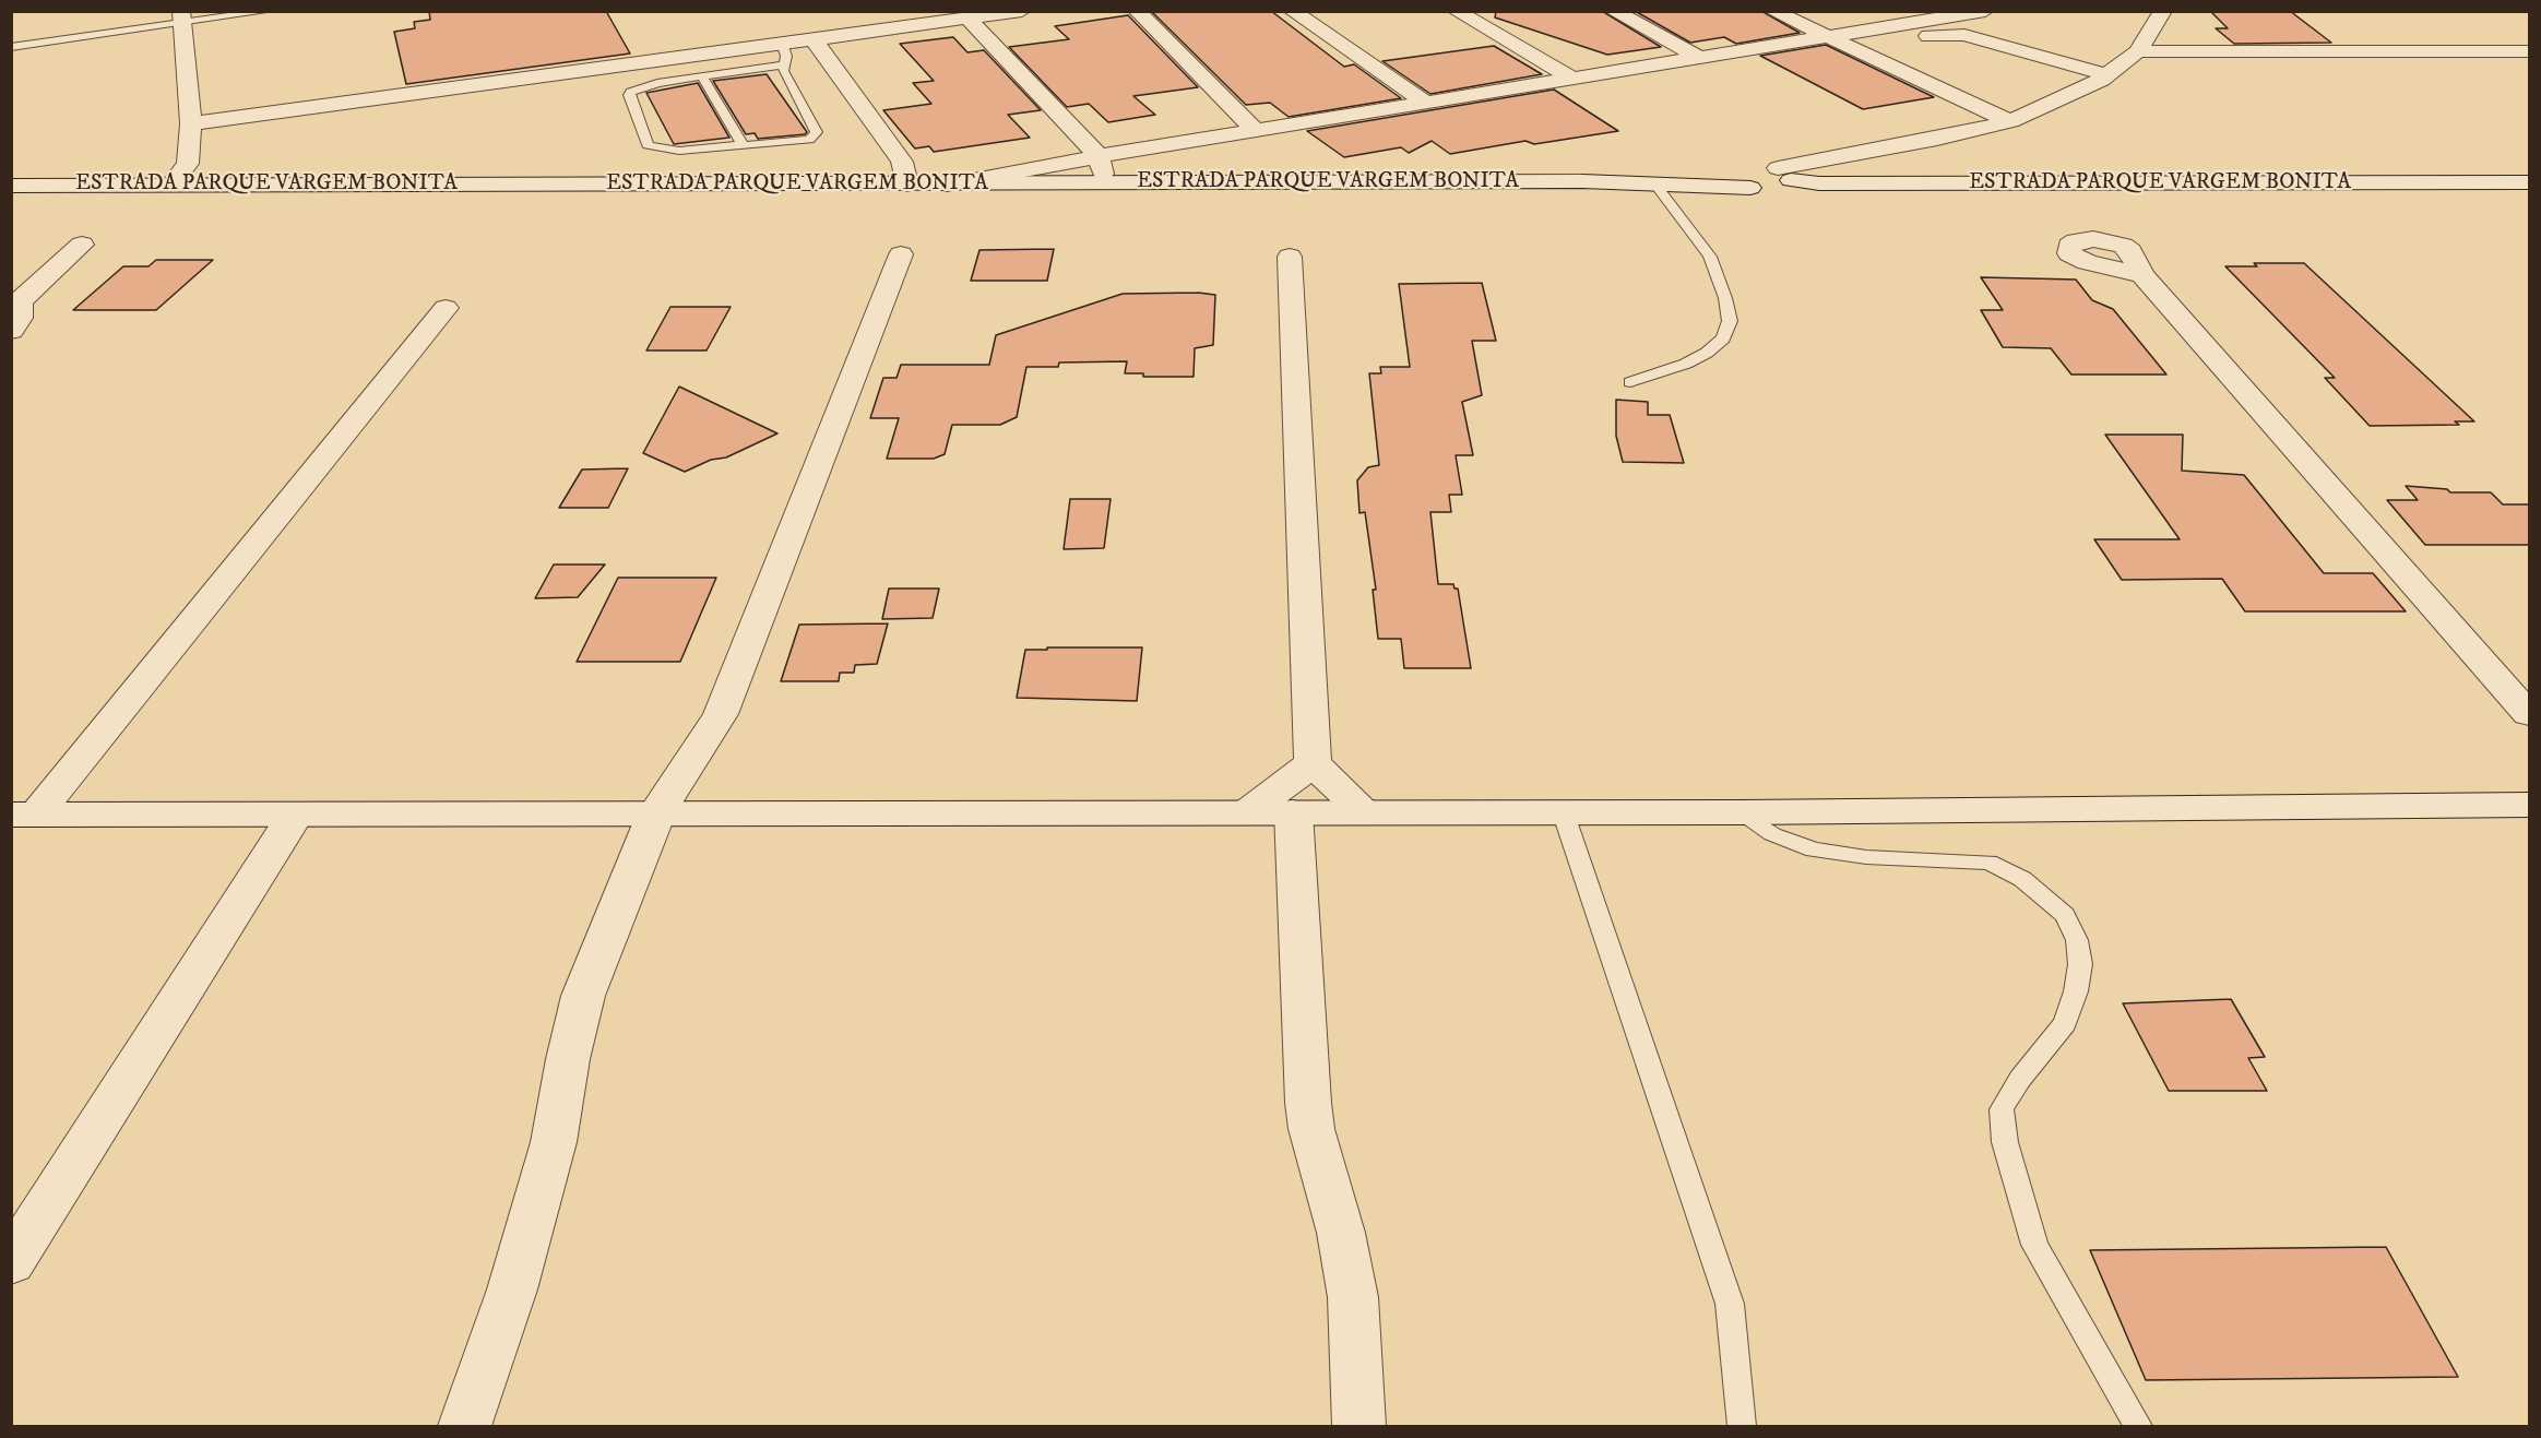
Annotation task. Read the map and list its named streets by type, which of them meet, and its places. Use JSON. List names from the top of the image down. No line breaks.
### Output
{"streets":{"street":["ESTRADA PARQUE VARGEM BONITA"]}}
